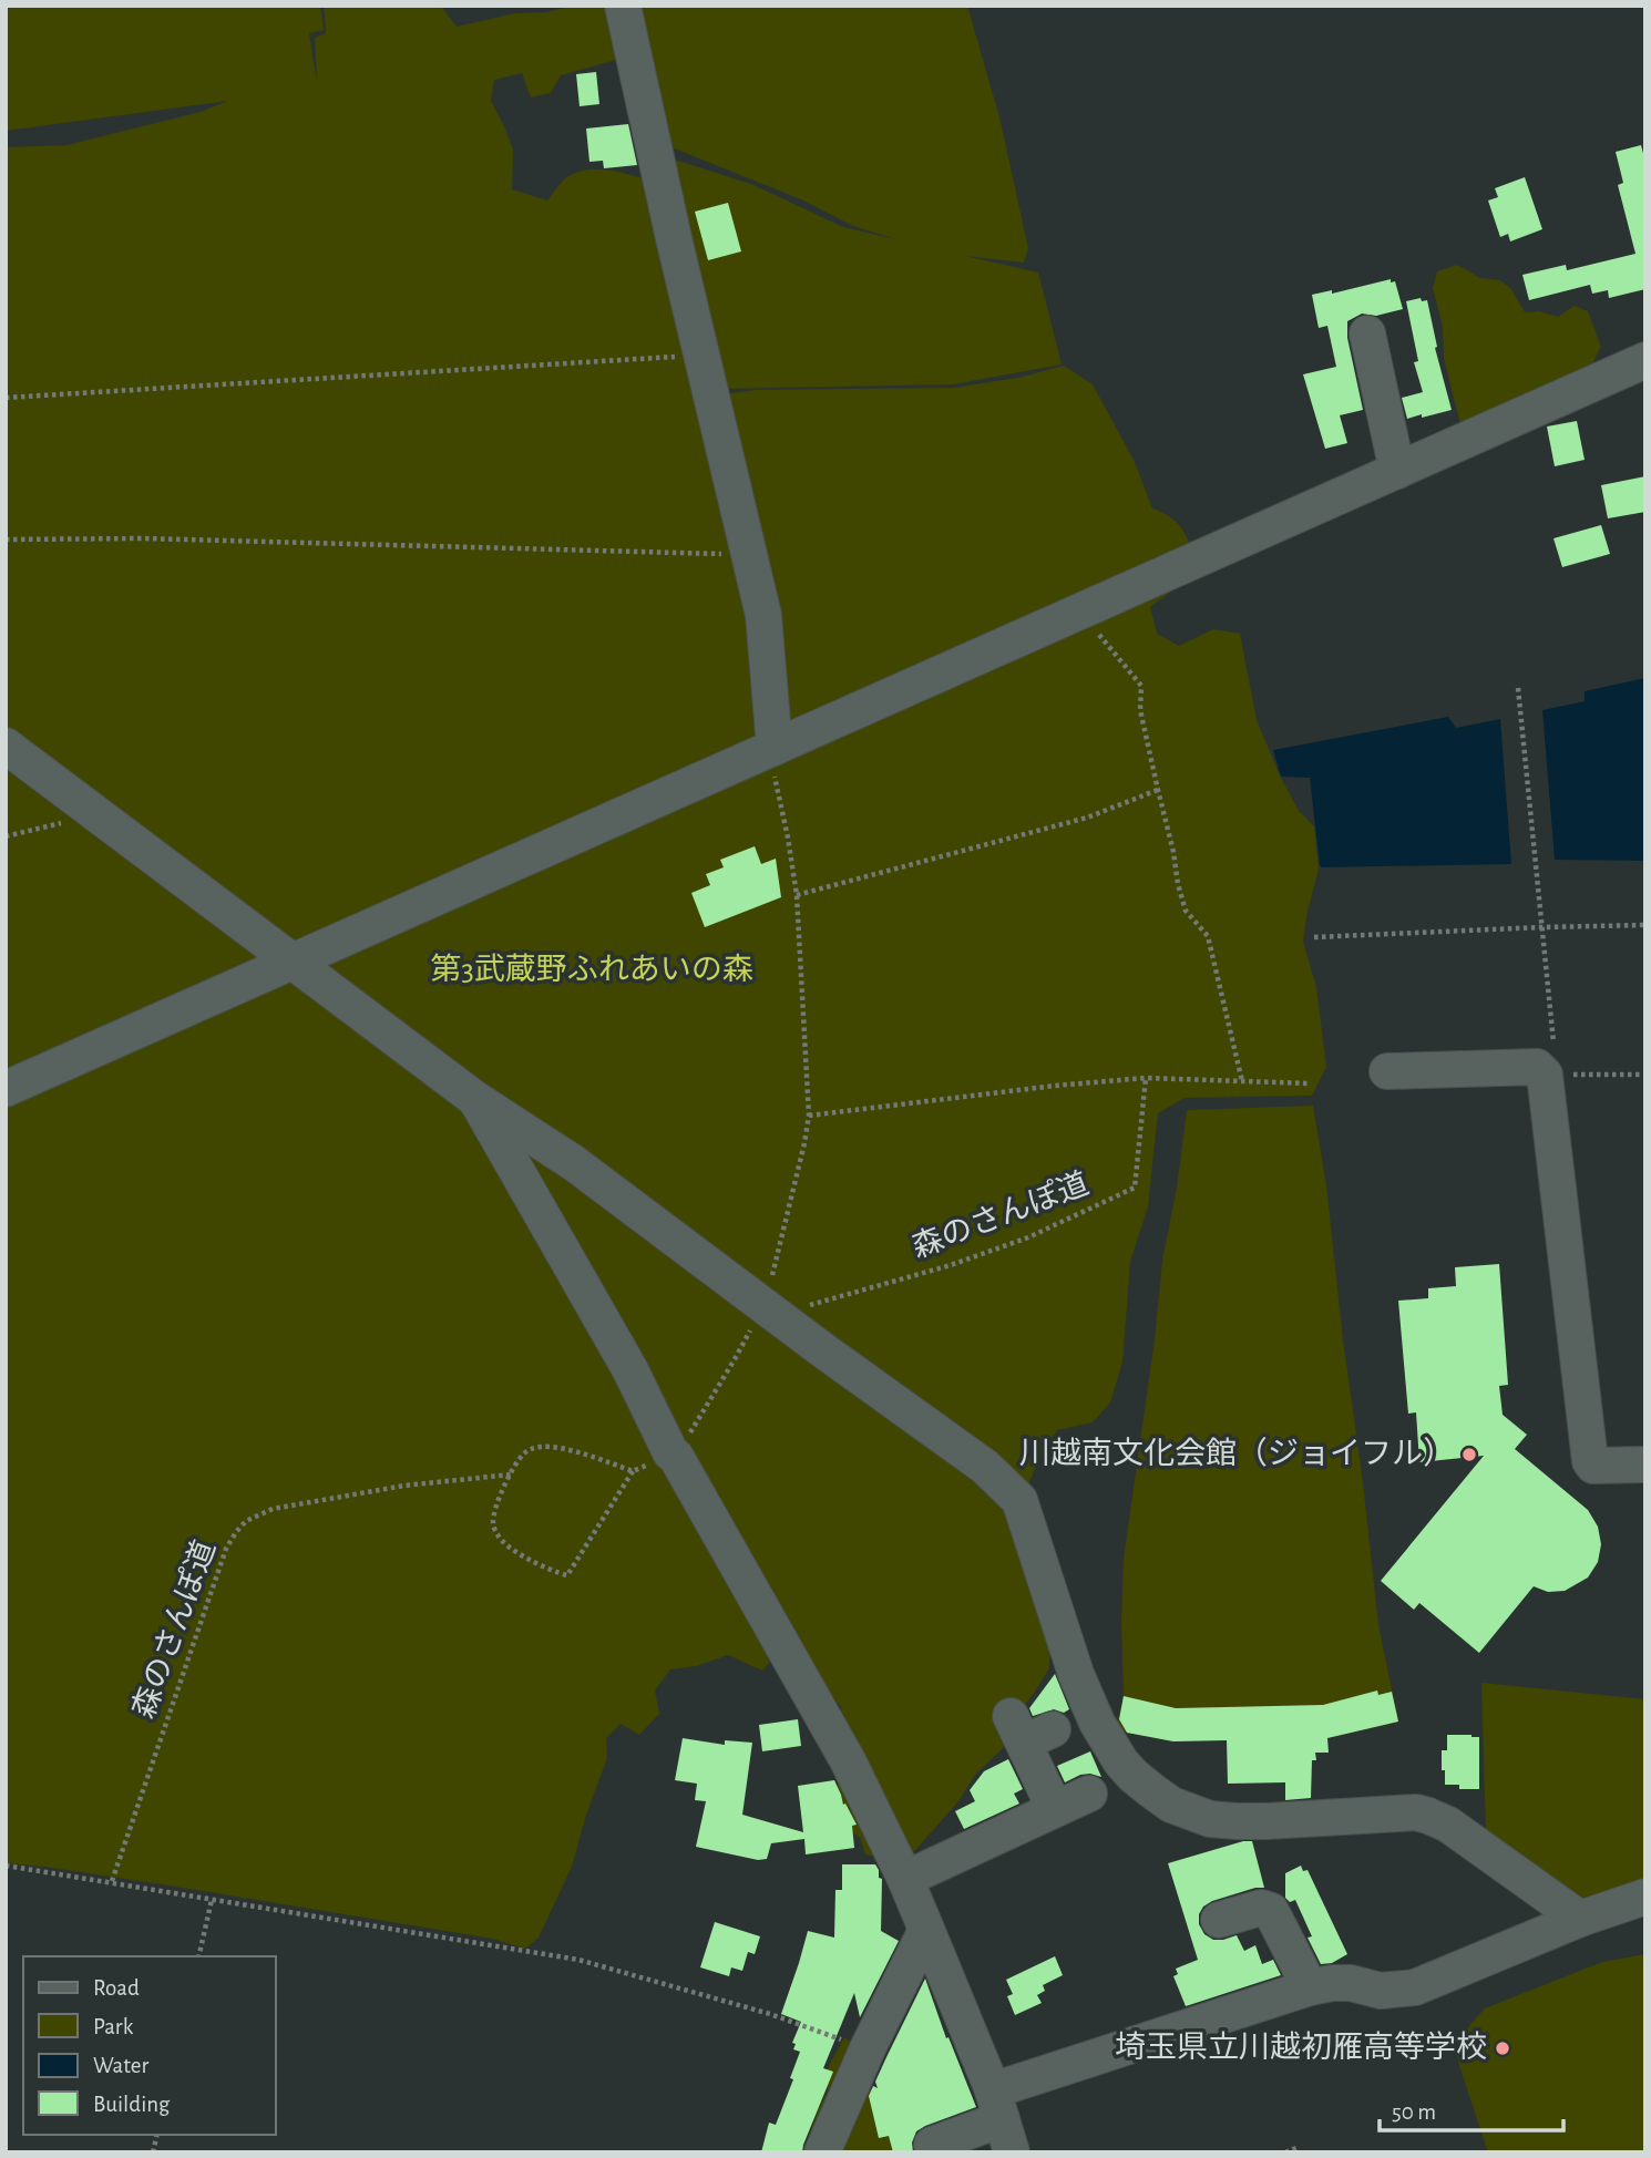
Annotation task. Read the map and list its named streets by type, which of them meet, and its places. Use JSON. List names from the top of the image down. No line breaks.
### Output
{"streets":{"path":["森のさんぽ道"]},"parks":["第3武蔵野ふれあいの森"],"places":["川越南文化会館（ジョイフル）","埼玉県立川越初雁高等学校"],"legend":["Road","Park","Water","Building"],"scale_bar":"50 m"}
